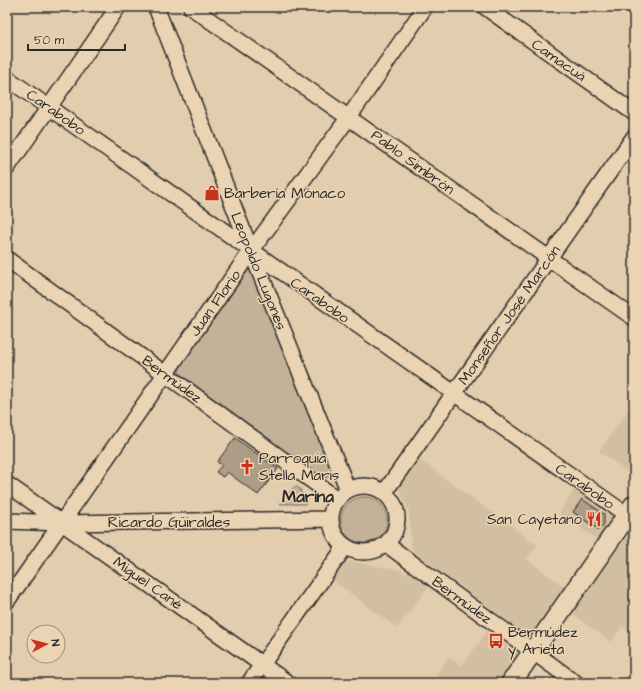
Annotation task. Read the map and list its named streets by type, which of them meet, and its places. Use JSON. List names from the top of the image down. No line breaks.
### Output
{"streets":{"street":["Camacuá","Carabobo","Pablo Simbrón","Leopoldo Lugones","Juan Florio","Monseñor José Marcón","Bermúdez","Ricardo Güiraldes","Miguel Cané"]},"crossings":[["Carabobo","Leopoldo Lugones"],["Carabobo","Juan Florio"],["Carabobo","Monseñor José Marcón"],["Pablo Simbrón","Juan Florio"],["Pablo Simbrón","Monseñor José Marcón"],["Leopoldo Lugones","Juan Florio"],["Leopoldo Lugones","Monseñor José Marcón"],["Leopoldo Lugones","Bermúdez"],["Leopoldo Lugones","Ricardo Güiraldes"],["Juan Florio","Bermúdez"],["Juan Florio","Ricardo Güiraldes"],["Juan Florio","Miguel Cané"],["Monseñor José Marcón","Bermúdez"],["Monseñor José Marcón","Ricardo Güiraldes"],["Bermúdez","Ricardo Güiraldes"],["Ricardo Güiraldes","Miguel Cané"]],"districts":["Marina"],"places":{"shop":["Barbería Mónaco"],"church":["Parroquia Stella Maris"],"restaurant":["San Cayetano"],"bus stop":["Bermúdez y Arieta"]},"scale_bar":"50 m","north":"right"}
